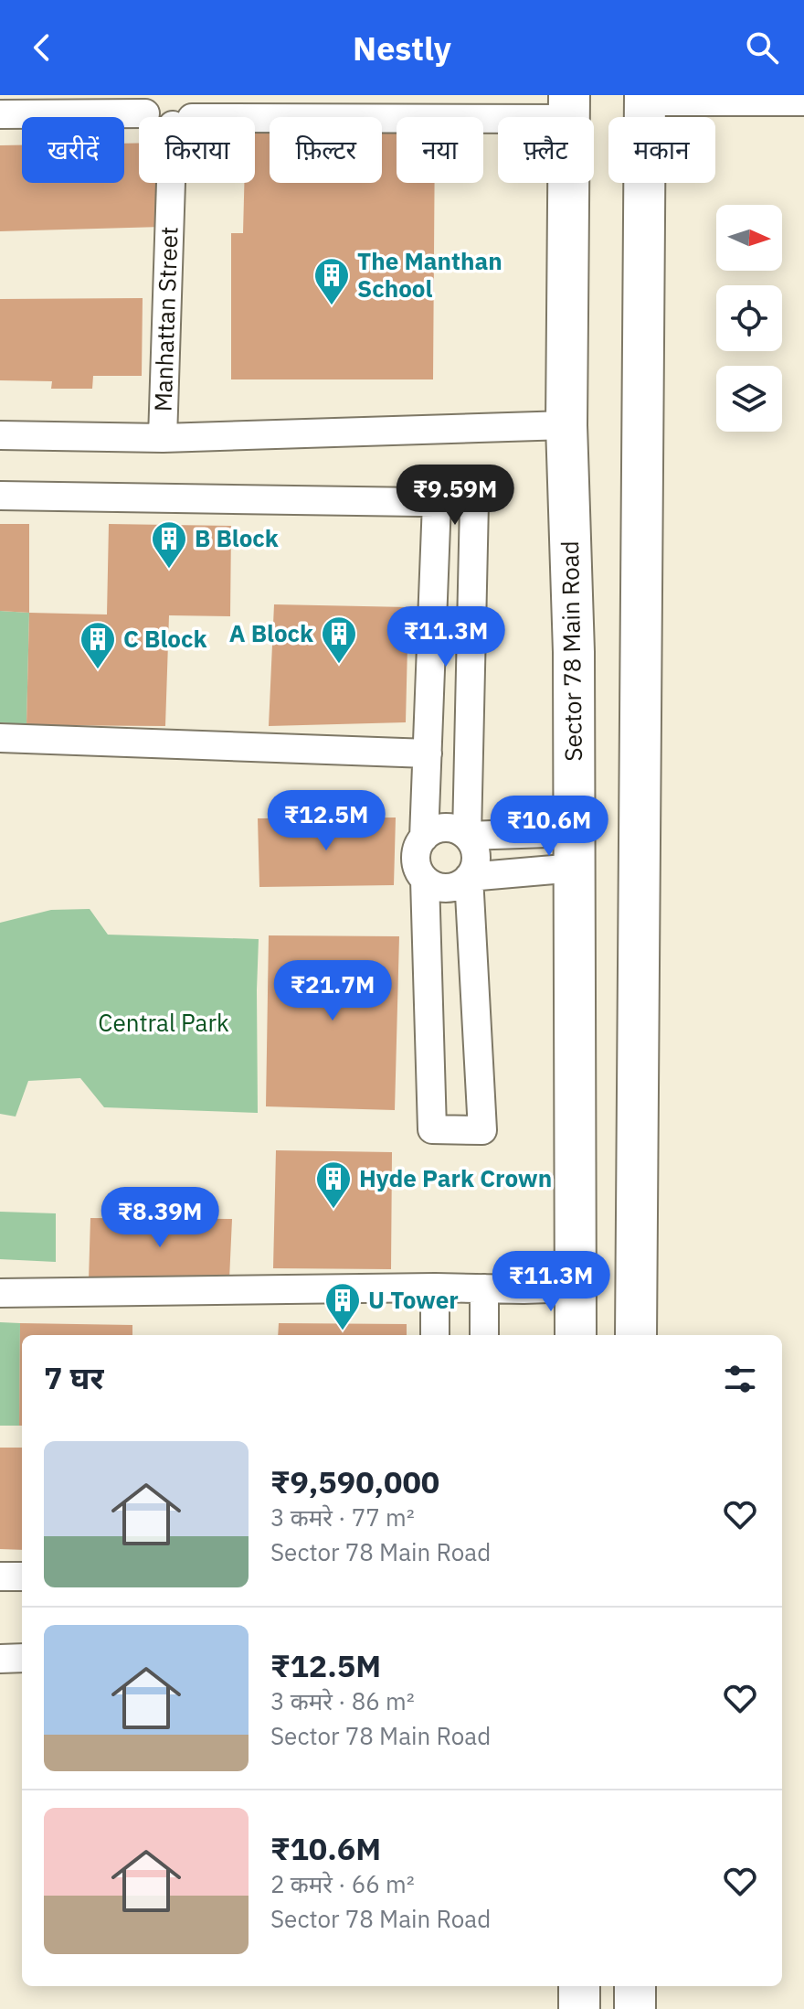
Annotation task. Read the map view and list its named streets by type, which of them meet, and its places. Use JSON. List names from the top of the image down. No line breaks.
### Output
{"streets":{"main road":["Sector 78 Main Road"],"street":["Manhattan Street"]},"parks":["Central Park"],"places":{"building":["The Manthan School","B Block","A Block","C Block","Hyde Park Crown","U Tower"]},"north":"right","page":{"header":"Nestly","chip":["खरीदें","किराया","फ़िल्टर","नया","फ़्लैट","मकान"],"price":["₹9.59M","₹11.3M","₹12.5M","₹10.6M","₹21.7M","₹8.39M","₹11.3M"],"heading":"7 घर","list":[{"name":"₹9,590,000","note":"3 कमरे · 77 m² · Sector 78 Main Road"},{"name":"₹12.5M","note":"3 कमरे · 86 m² · Sector 78 Main Road"},{"name":"₹10.6M","note":"2 कमरे · 66 m² · Sector 78 Main Road"}]}}
